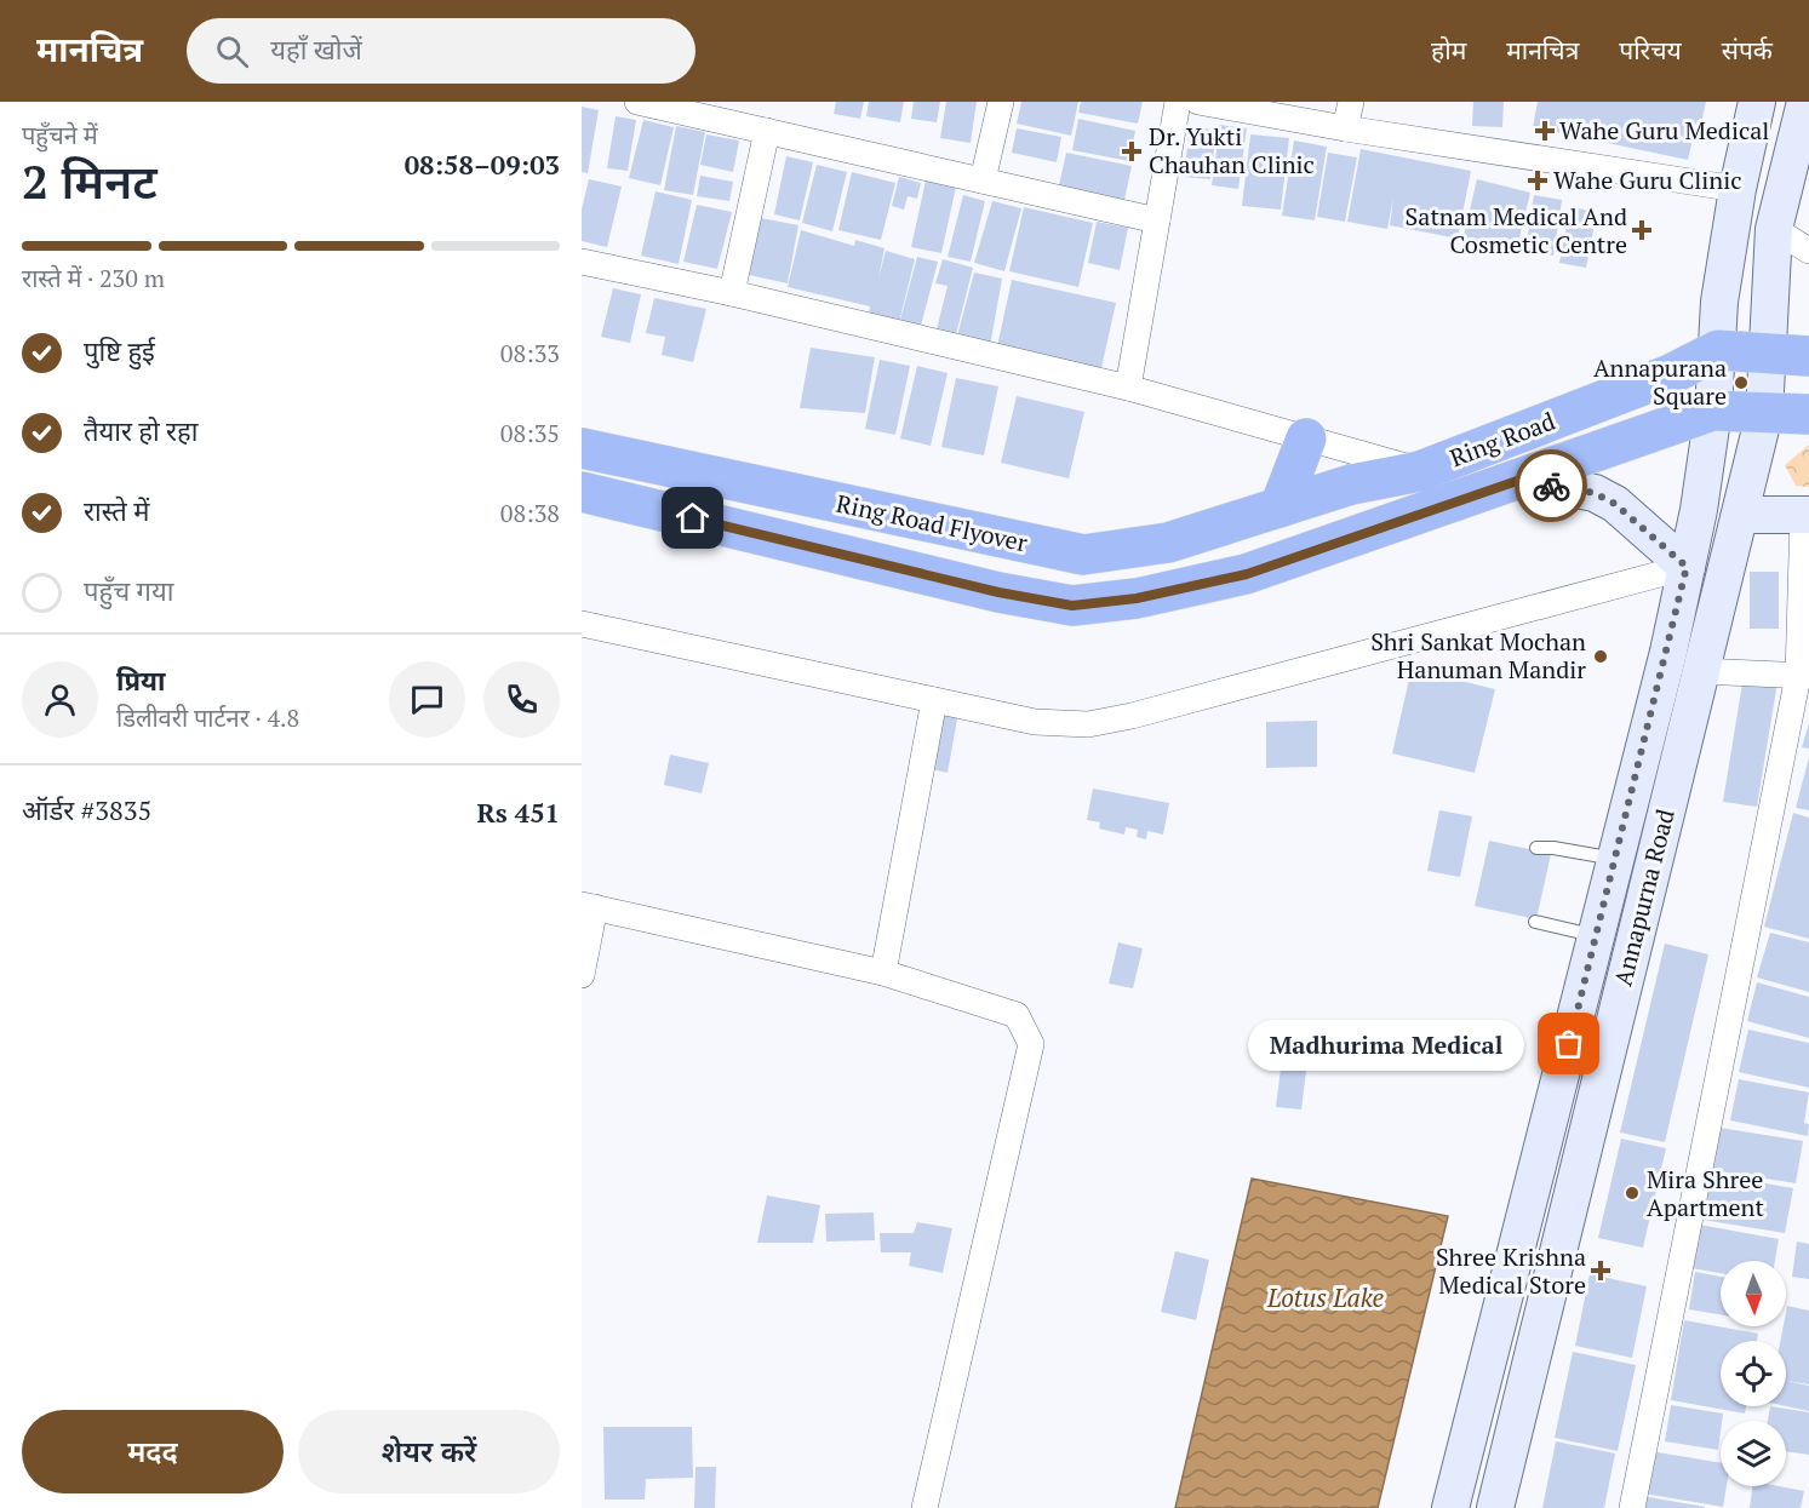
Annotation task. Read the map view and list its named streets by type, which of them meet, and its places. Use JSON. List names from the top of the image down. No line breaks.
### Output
{"streets":{"highway":["Ring Road","Ring Road Flyover"],"main road":["Annapurna Road"]},"crossings":[["Ring Road","Ring Road Flyover"],["Ring Road","Annapurna Road"]],"water":["Lotus Lake"],"places":{"health":["Wahe Guru Medical","Dr. Yukti Chauhan Clinic","Wahe Guru Clinic","Satnam Medical And Cosmetic Centre","Shree Krishna Medical Store"],"other":["Annapurana Square","Shri Sankat Mochan Hanuman Mandir","Madhurima Medical","Mira Shree Apartment"]},"north":"bottom","page":{"header":"मानचित्र","search":"यहाँ खोजें","nav":["होम","मानचित्र","परिचय","संपर्क"],"heading":["2 मिनट","पहुँचने में","08:58–09:03"],"panel":["प्रिया","डिलीवरी पार्टनर · 4.8","ऑर्डर #3835","Rs 451"],"bar":"रास्ते में · 230 m","list":[["पुष्टि हुई","08:33"],["तैयार हो रहा","08:35"],["रास्ते में","08:38"],"पहुँच गया"],"bubble":"Madhurima Medical","buttons":["मदद","शेयर करें"]}}
